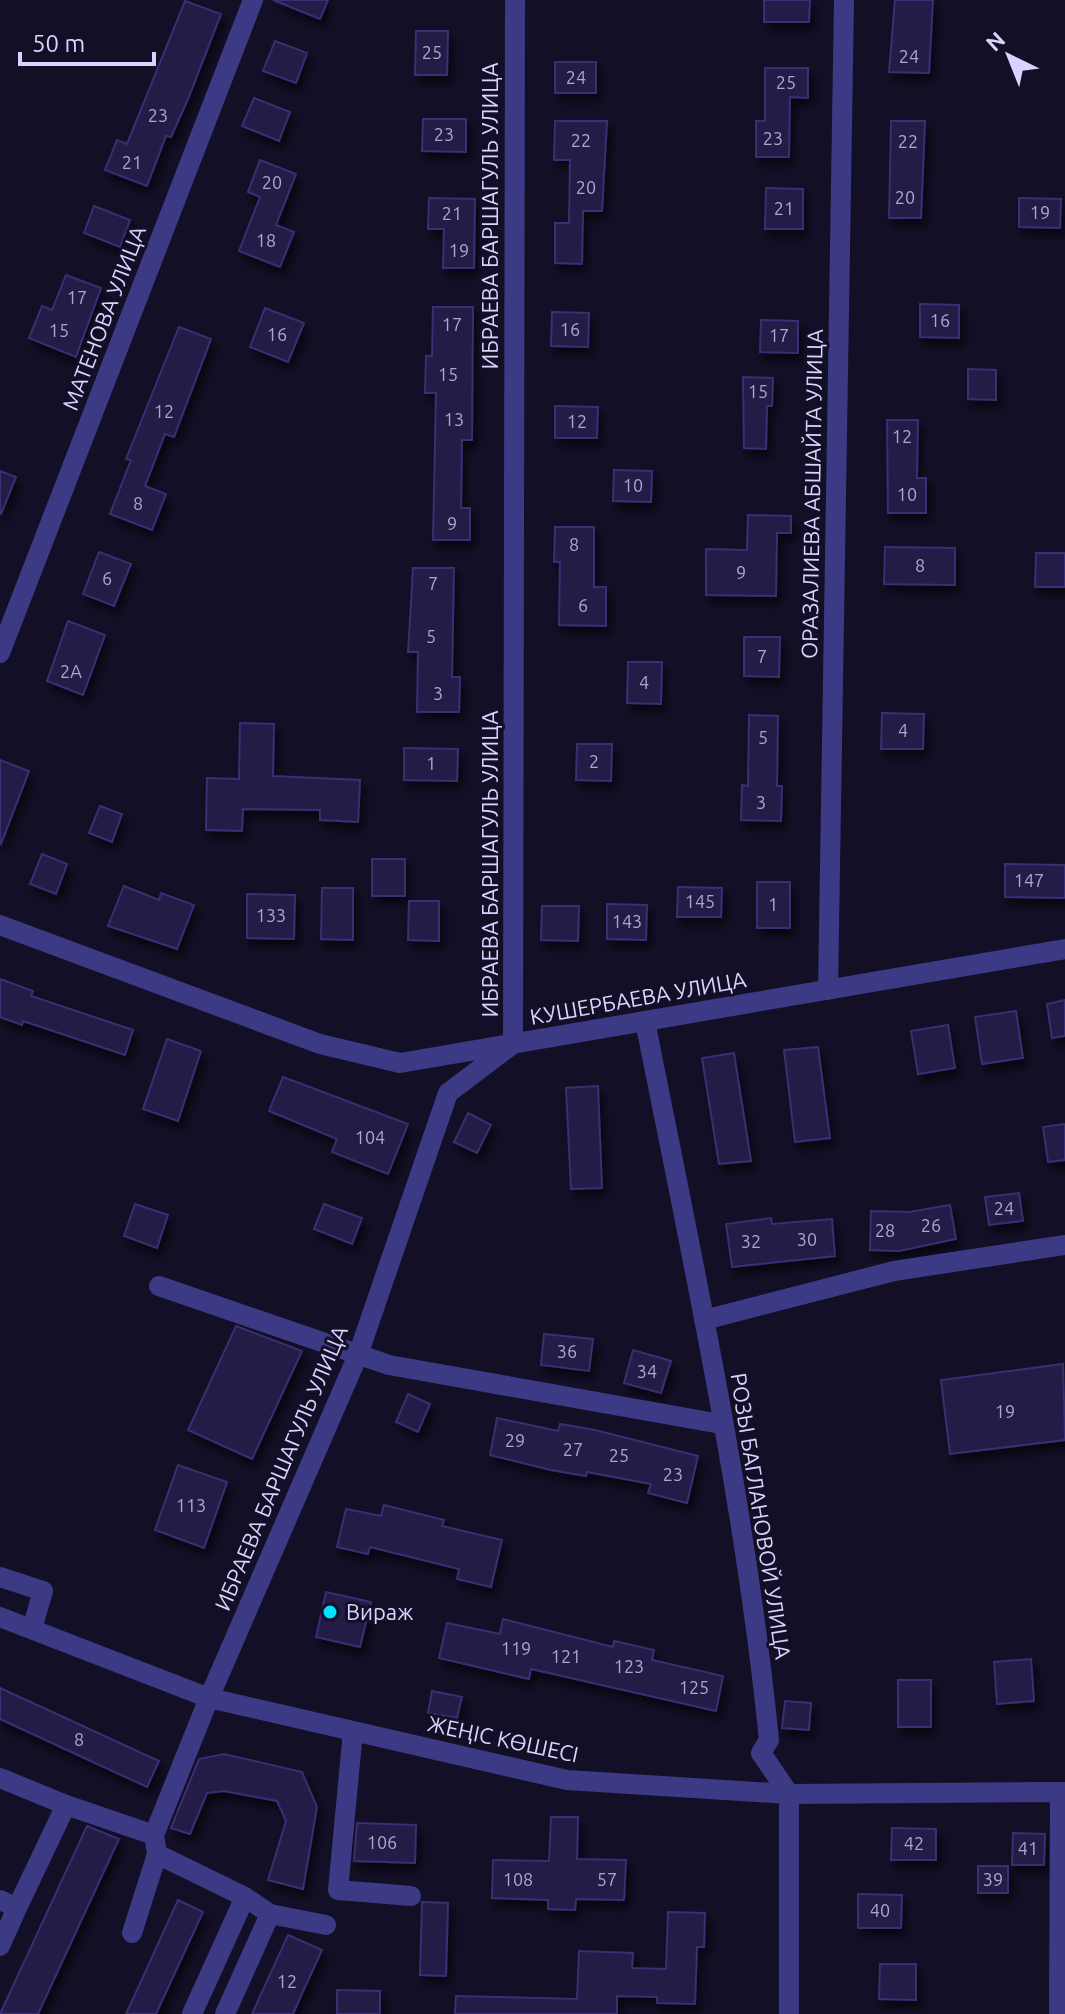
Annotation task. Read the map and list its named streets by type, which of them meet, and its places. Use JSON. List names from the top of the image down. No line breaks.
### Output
{"streets":{"street":["ИБРАЕВА БАРШАГУЛЬ УЛИЦА","МАТЕНОВА УЛИЦА","ОРАЗАЛИЕВА АБШАЙТА УЛИЦА","КУШЕРБАЕВА УЛИЦА","РОЗЫ БАГЛАНОВОЙ УЛИЦА","ЖЕҢІС КӨШЕСІ"]},"crossings":[["ИБРАЕВА БАРШАГУЛЬ УЛИЦА","КУШЕРБАЕВА УЛИЦА"],["ИБРАЕВА БАРШАГУЛЬ УЛИЦА","ЖЕҢІС КӨШЕСІ"],["ОРАЗАЛИЕВА АБШАЙТА УЛИЦА","КУШЕРБАЕВА УЛИЦА"],["КУШЕРБАЕВА УЛИЦА","РОЗЫ БАГЛАНОВОЙ УЛИЦА"],["РОЗЫ БАГЛАНОВОЙ УЛИЦА","ЖЕҢІС КӨШЕСІ"]],"places":["Вираж"],"house_numbers":["25","24","24","25","23","23","23","22","22","21","20","20","20","21","19","21","18","19","17","16","17","16","15","16","17","15","15","12","13","12","12","10","10","8","9","8","8","9","6","7","6","5","7","2А","4","3","4","5","2","1","3","147","145","1","133","143","104","24","26","28","30","32","36","34","19","29","27","25","23","113","119","121","123","125","8","106","42","41","108","57","39","40","12"],"scale_bar":"50 m","north":"top left"}
